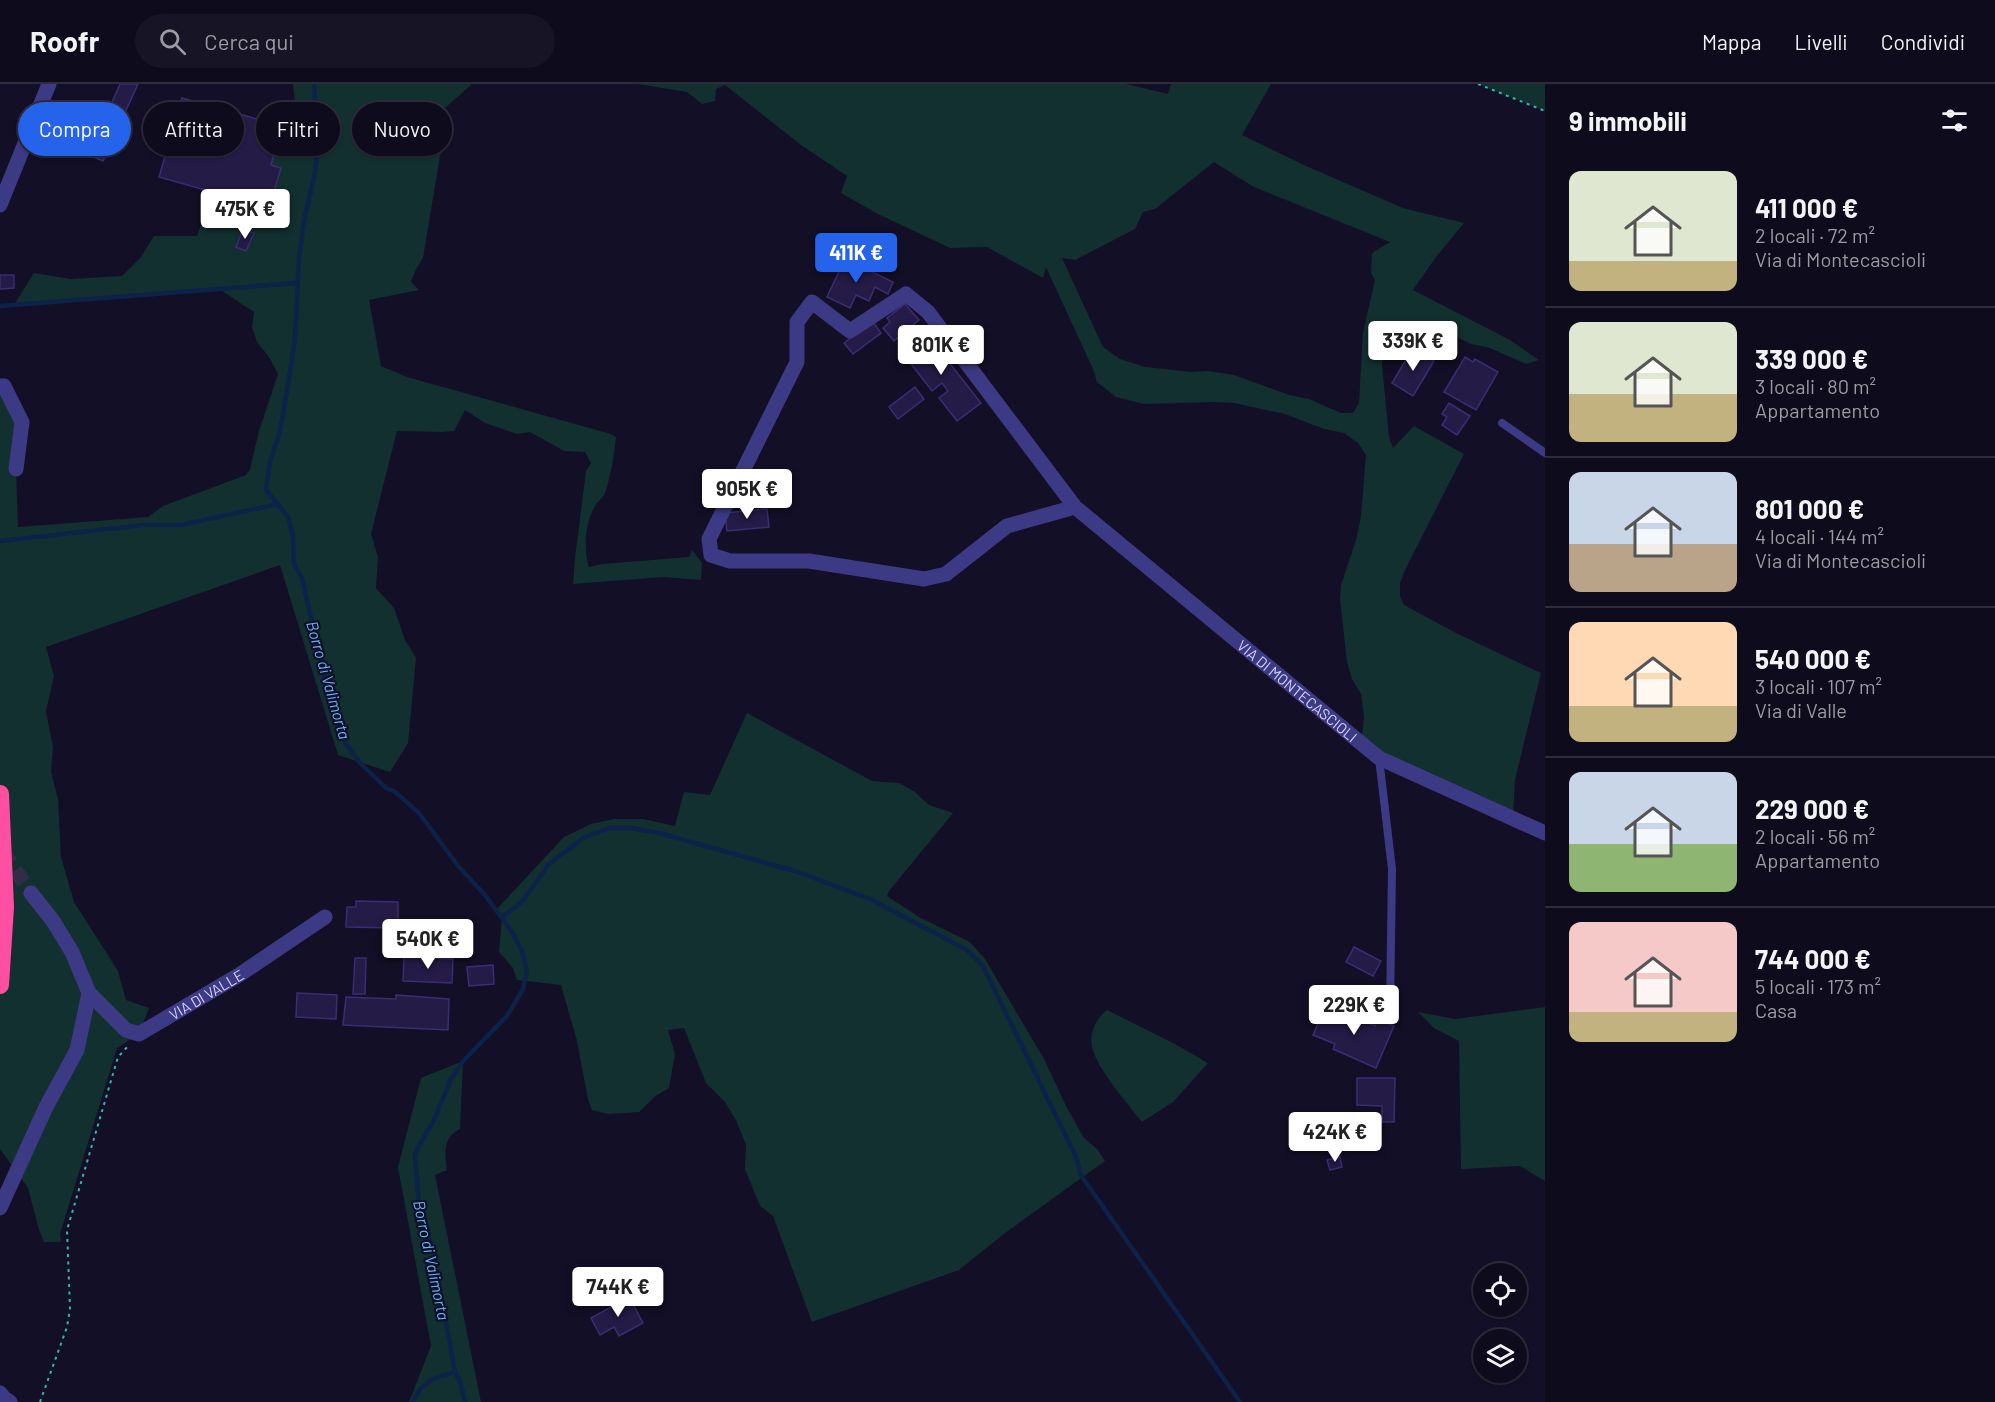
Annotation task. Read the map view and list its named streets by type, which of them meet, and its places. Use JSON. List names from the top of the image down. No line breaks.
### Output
{"streets":{"street":["VIA DI MONTECASCIOLI","VIA DI VALLE"]},"water":["Borro di Valimorta"],"page":{"header":"Roofr","search":"Cerca qui","nav":["Mappa","Livelli","Condividi"],"heading":"9 immobili","chip":["Compra","Affitta","Filtri","Nuovo"],"list":[{"name":"411 000 €","note":"2 locali · 72 m² · Via di Montecascioli"},{"name":"339 000 €","note":"3 locali · 80 m² · Appartamento"},{"name":"801 000 €","note":"4 locali · 144 m² · Via di Montecascioli"},{"name":"540 000 €","note":"3 locali · 107 m² · Via di Valle"},{"name":"229 000 €","note":"2 locali · 56 m² · Appartamento"},{"name":"744 000 €","note":"5 locali · 173 m² · Casa"}],"price":["475K €","411K €","339K €","801K €","905K €","540K €","229K €","424K €","744K €"]}}
